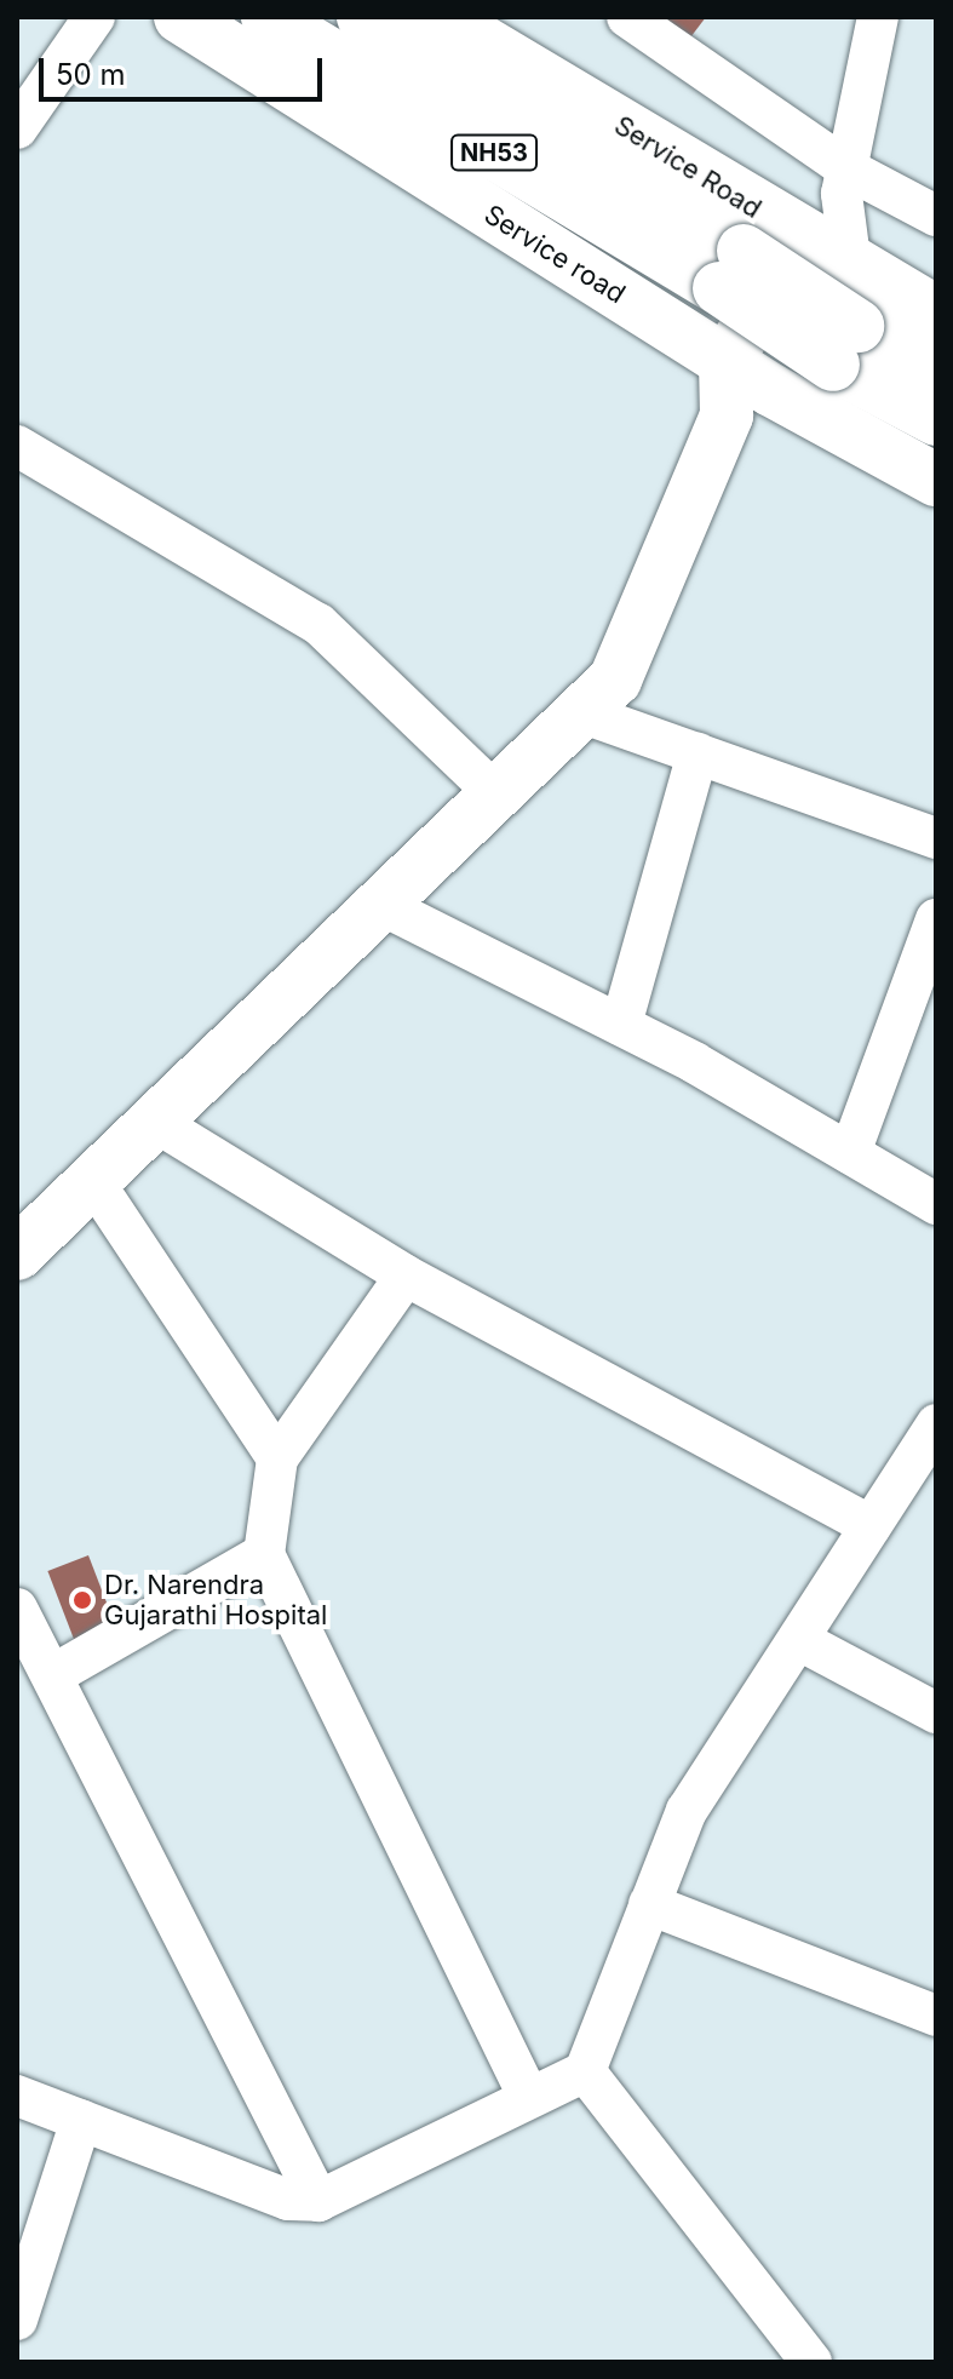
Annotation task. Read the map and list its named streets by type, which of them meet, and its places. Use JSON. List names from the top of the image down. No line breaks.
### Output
{"streets":{"main road":["NH53","Service Road","Service road"]},"places":["Dr. Narendra Gujarathi Hospital"],"scale_bar":"50 m"}
